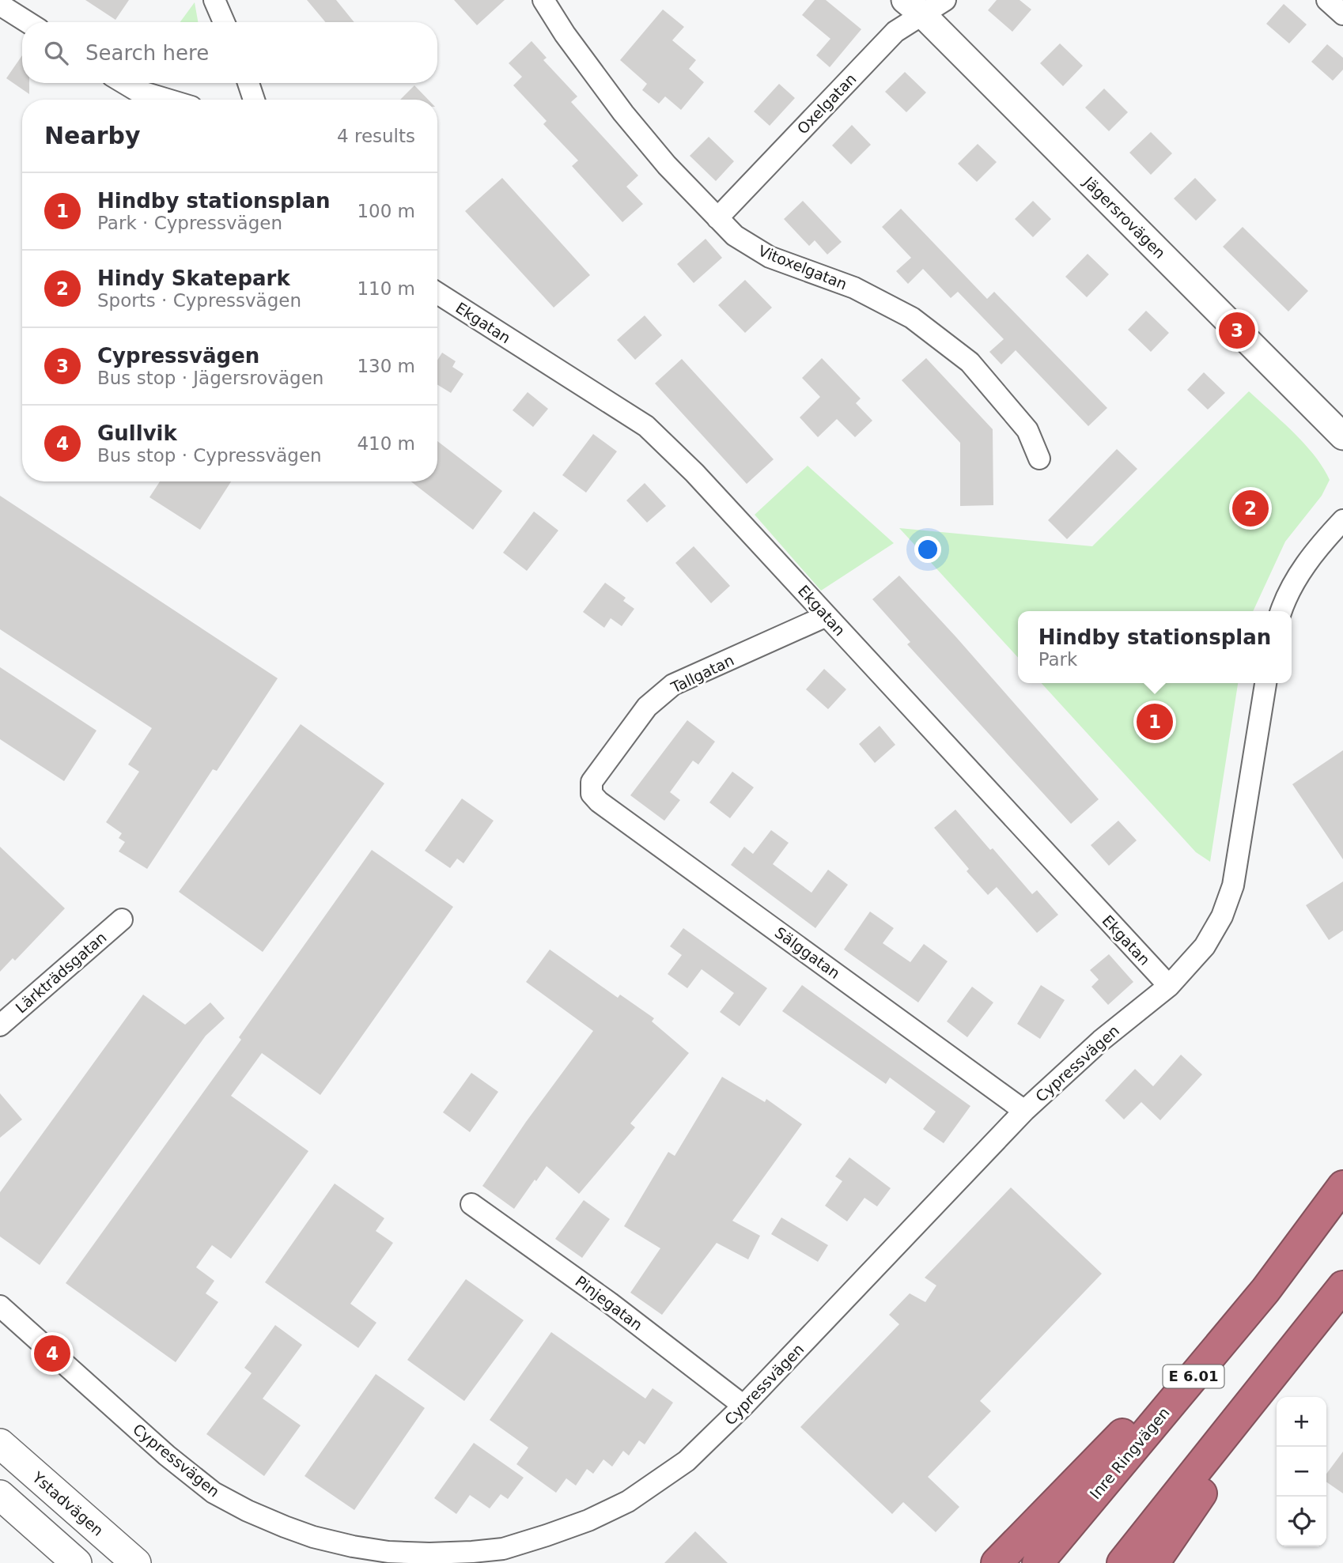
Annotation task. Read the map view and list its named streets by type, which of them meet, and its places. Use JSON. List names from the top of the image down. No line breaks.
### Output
{"streets":{"highway":["E 6.01","Inre Ringvägen"],"main road":["Ystadvägen"],"street":["Oxelgatan","Jägersrovägen","Vitoxelgatan","Ekgatan","Tallgatan","Sälggatan","Lärkträdsgatan","Cypressvägen","Pinjegatan"]},"crossings":[["Oxelgatan","Jägersrovägen"],["Oxelgatan","Vitoxelgatan"],["Ekgatan","Tallgatan"],["Ekgatan","Cypressvägen"],["Tallgatan","Sälggatan"],["Sälggatan","Cypressvägen"],["Cypressvägen","Pinjegatan"]],"page":{"search":"Search here","heading":["Nearby","4 results"],"list":[{"mark":"1","name":"Hindby stationsplan","note":"Park · Cypressvägen","value":"100 m"},{"mark":"2","name":"Hindy Skatepark","note":"Sports · Cypressvägen","value":"110 m"},{"mark":"3","name":"Cypressvägen","note":"Bus stop · Jägersrovägen","value":"130 m"},{"mark":"4","name":"Gullvik","note":"Bus stop · Cypressvägen","value":"410 m"}],"pins":["3","2","1","4"],"popup":["Hindby stationsplan","Park"],"map_buttons":["+","−"]}}
